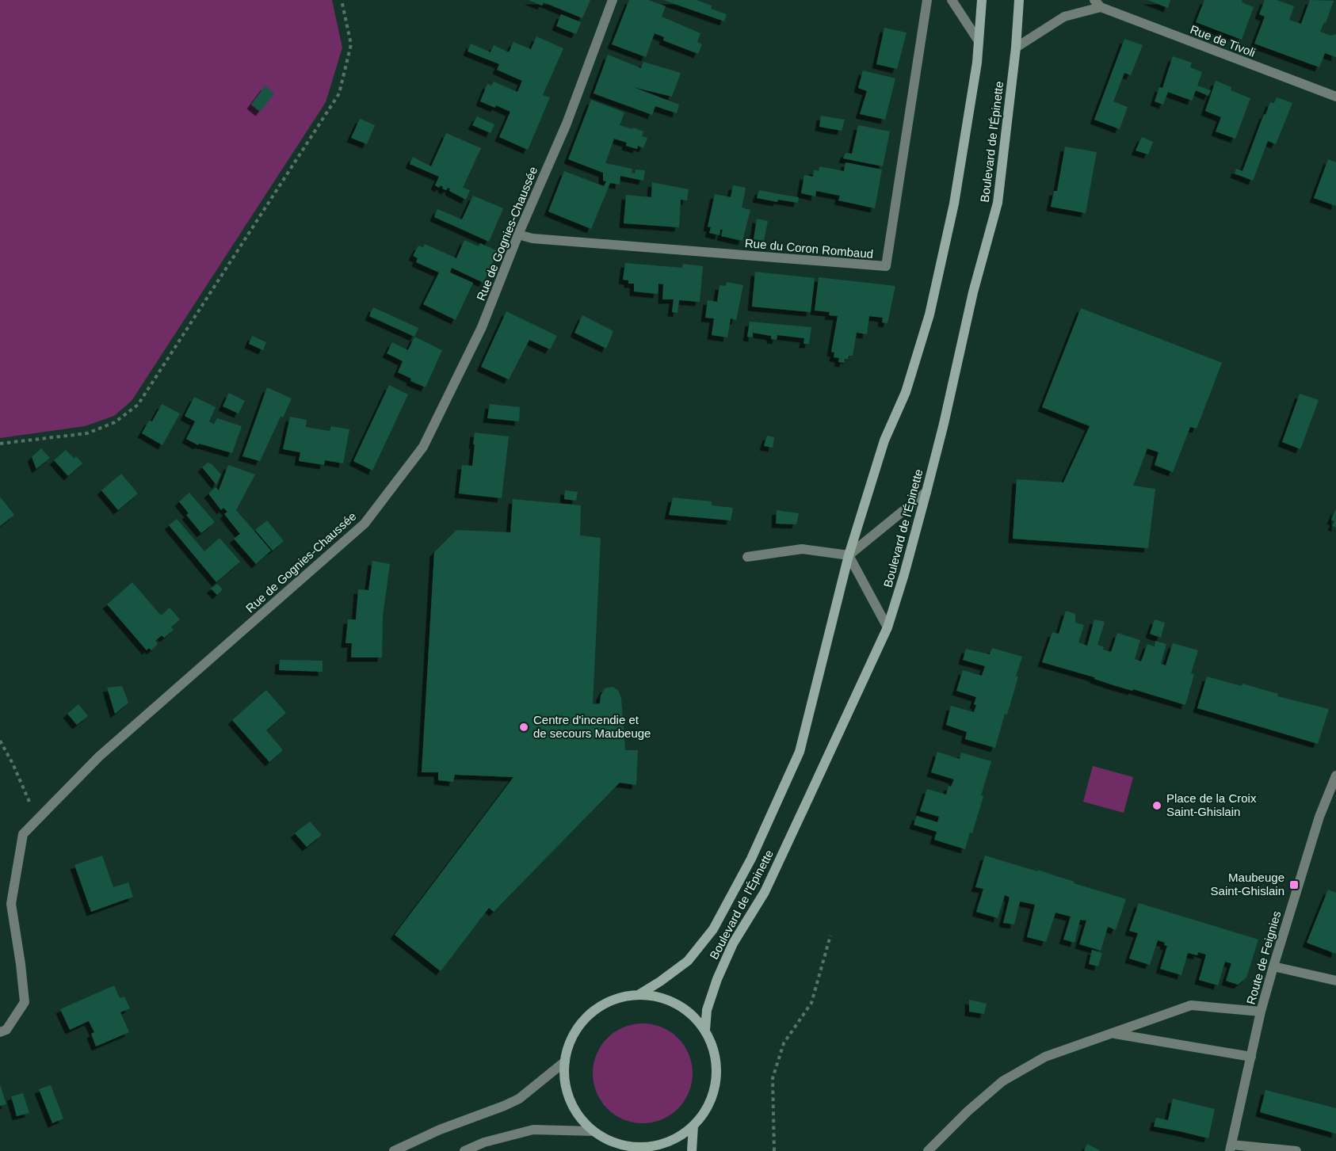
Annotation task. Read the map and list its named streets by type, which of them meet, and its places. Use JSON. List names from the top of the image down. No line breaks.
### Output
{"streets":{"street":["Rue de Tivoli","Boulevard de l'Épinette","Rue de Gognies-Chaussée","Rue du Coron Rombaud","Route de Feignies"]},"crossings":[["Rue de Tivoli","Boulevard de l'Épinette"],["Rue de Gognies-Chaussée","Rue du Coron Rombaud"]],"places":{"other":["Centre d'incendie et de secours Maubeuge","Place de la Croix Saint-Ghislain"],"transit":["Maubeuge Saint-Ghislain"]}}
